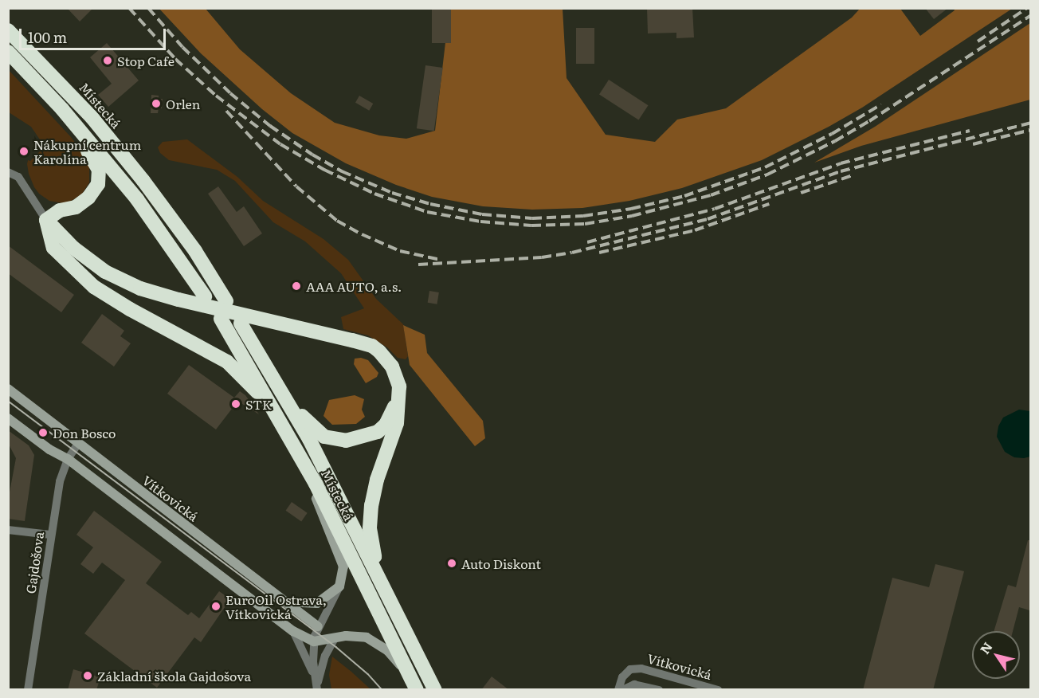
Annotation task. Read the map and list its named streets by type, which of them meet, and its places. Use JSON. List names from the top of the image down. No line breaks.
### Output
{"streets":{"highway":["Místecká"],"street":["Vítkovická","Gajdošova"]},"crossings":[["Vítkovická","Gajdošova"]],"places":["Stop Cafe","Orlen","Nákupní centrum Karolína","AAA AUTO, a.s.","STK","Don Bosco","Auto Diskont","EuroOil Ostrava, Vítkovická","Základní škola Gajdošova"],"scale_bar":"100 m","north":"top left"}
